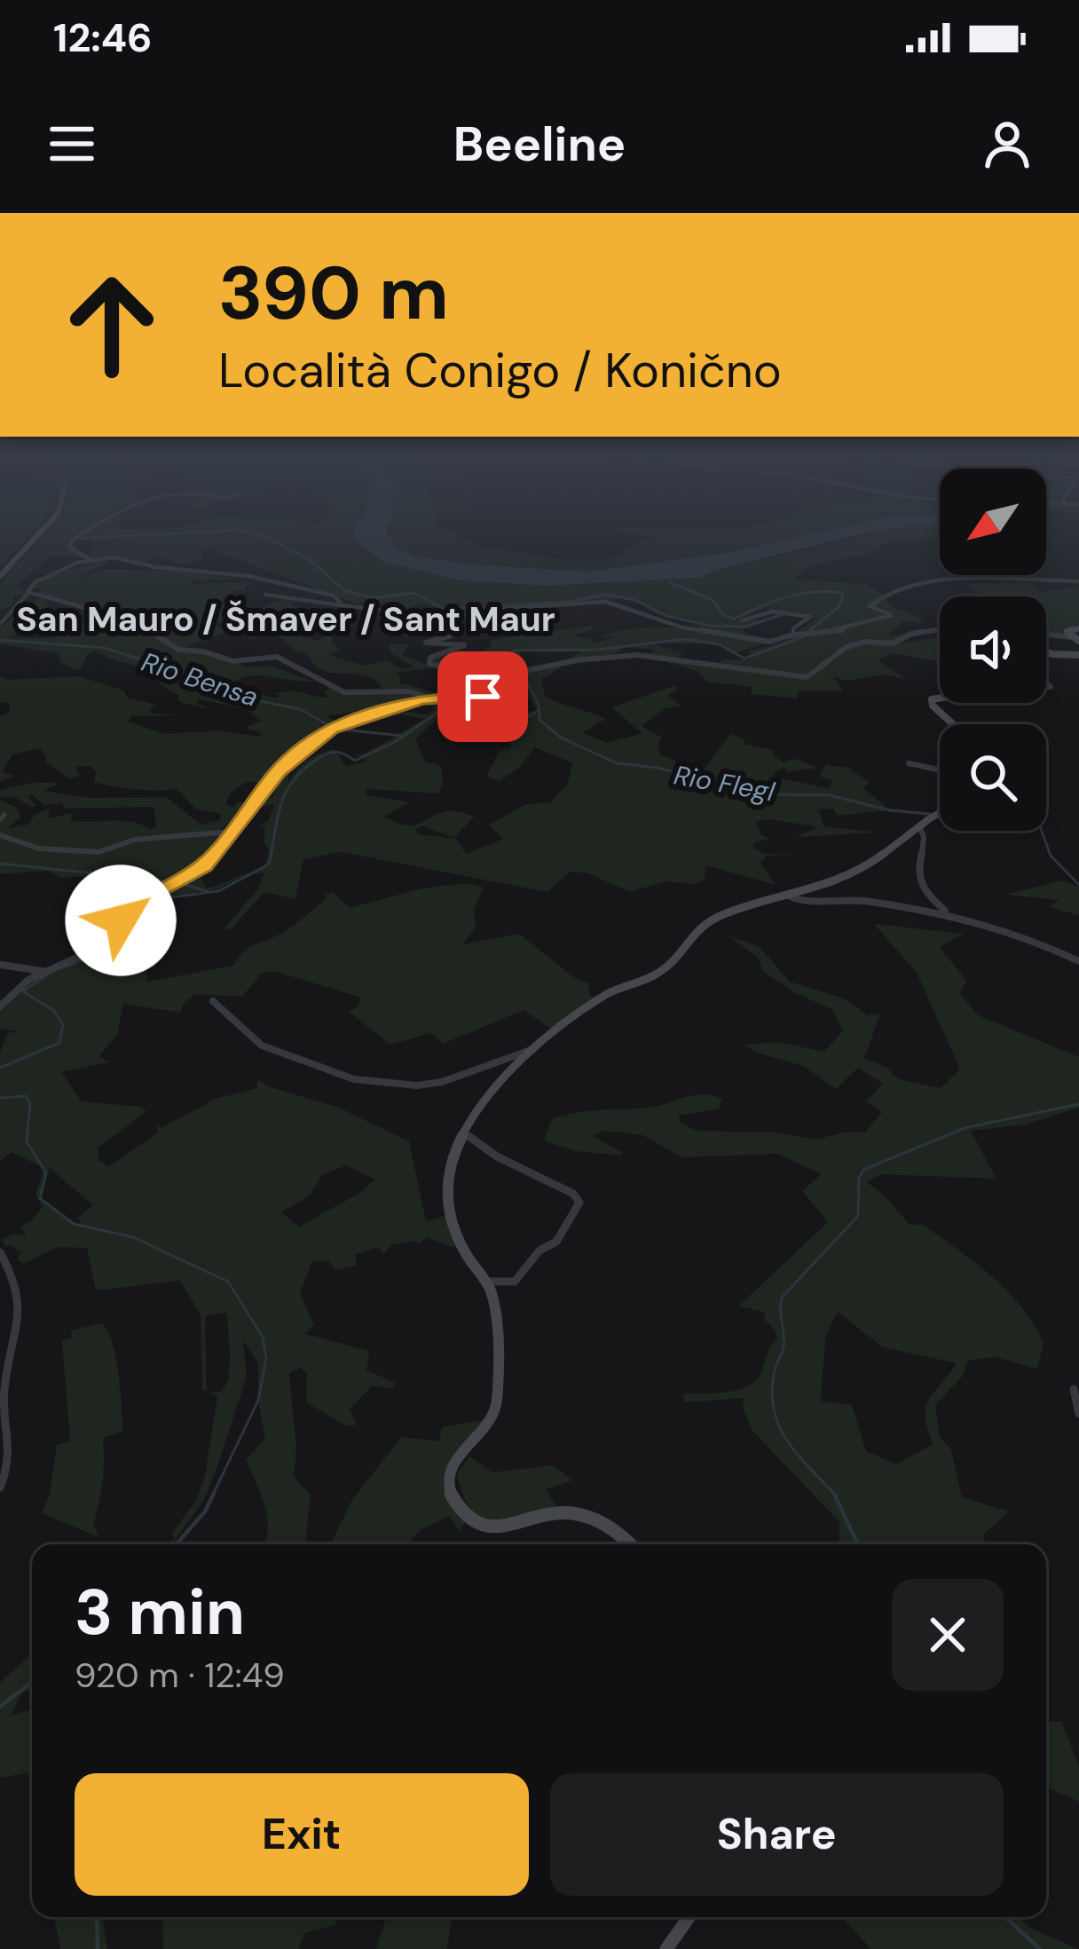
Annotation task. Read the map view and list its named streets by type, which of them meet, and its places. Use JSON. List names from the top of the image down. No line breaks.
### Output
{"districts":["San Mauro / Šmaver / Sant Maur"],"water":["Rio Bensa","Rio Flegl"],"north":"bottom left","page":{"status":"12:46","header":"Beeline","turn":["390 m","Località Conigo / Konično"],"heading":["3 min","920 m · 12:49"],"buttons":["Exit","Share"]}}
